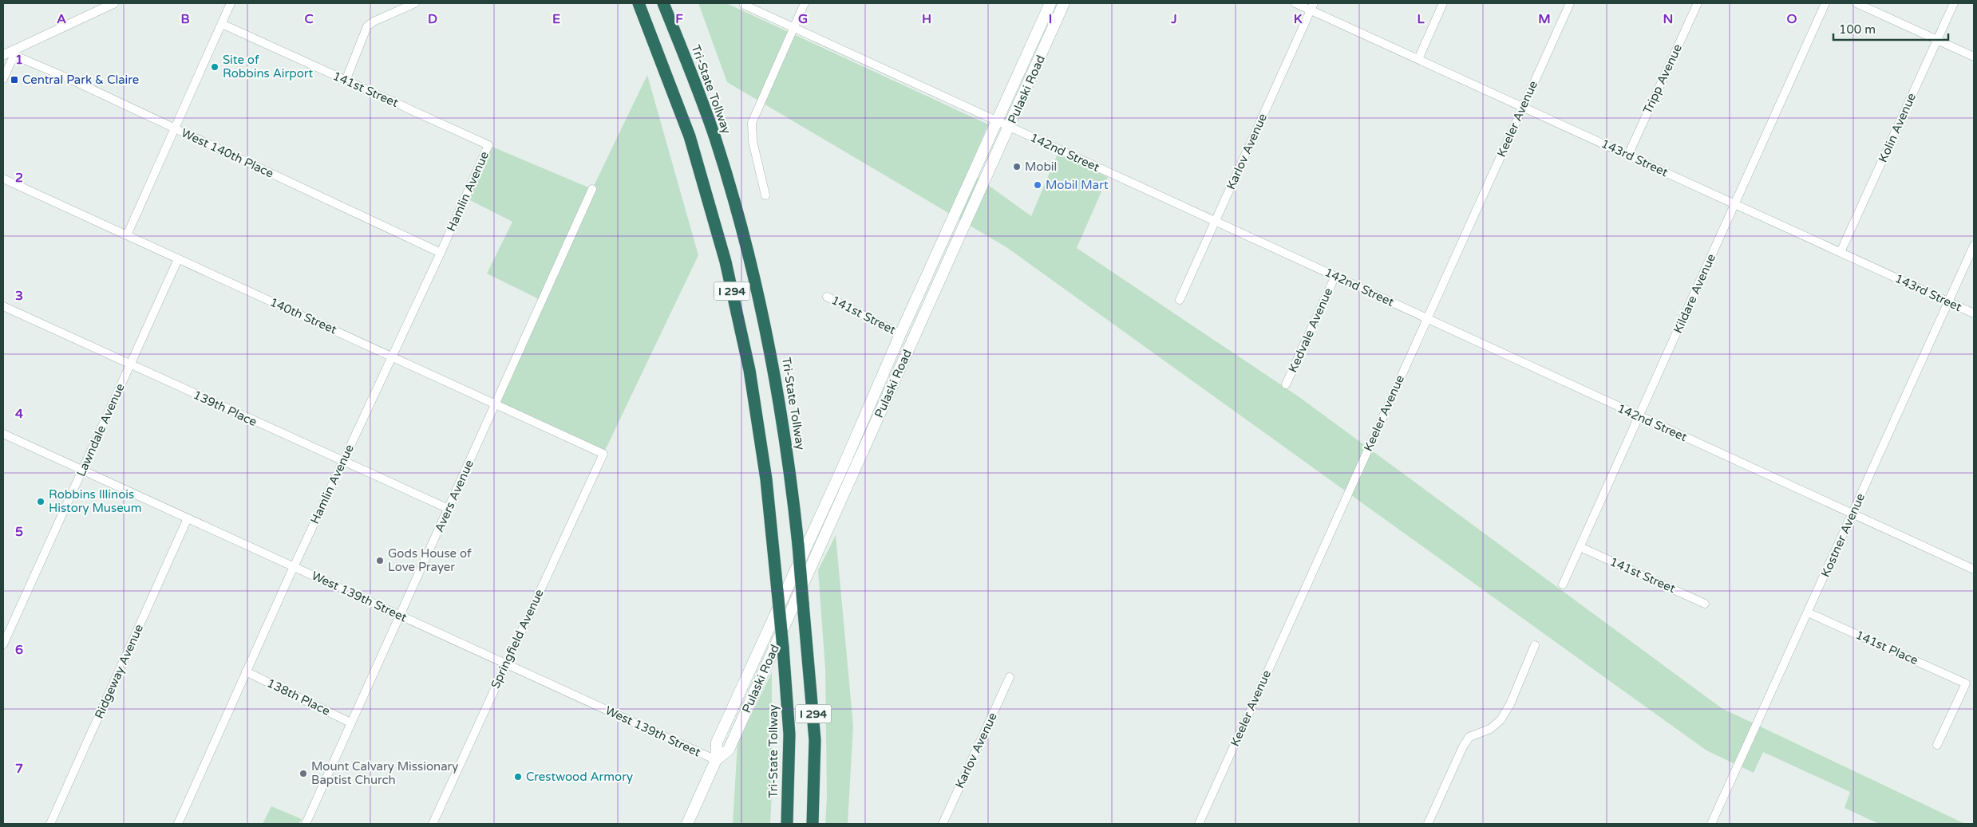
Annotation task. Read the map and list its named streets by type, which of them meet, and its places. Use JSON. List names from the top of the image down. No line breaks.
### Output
{"streets":{"highway":["Tri-State Tollway","I 294"],"main road":["Pulaski Road"],"street":["Tripp Avenue","141st Street","Keeler Avenue","Kolin Avenue","Karlov Avenue","142nd Street","West 140th Place","143rd Street","Hamlin Avenue","Kildare Avenue","140th Street","Kedvale Avenue","139th Place","Lawndale Avenue","Avers Avenue","Kostner Avenue","West 139th Street","Springfield Avenue","141st Place","Ridgeway Avenue","138th Place"]},"crossings":[["Tripp Avenue","143rd Street"],["141st Street","Pulaski Road"],["141st Street","Hamlin Avenue"],["141st Street","Kildare Avenue"],["Pulaski Road","142nd Street"],["Pulaski Road","West 139th Street"],["Keeler Avenue","142nd Street"],["Keeler Avenue","143rd Street"],["Kolin Avenue","143rd Street"],["Karlov Avenue","142nd Street"],["Karlov Avenue","143rd Street"],["142nd Street","Kildare Avenue"],["142nd Street","Kedvale Avenue"],["142nd Street","Kostner Avenue"],["West 140th Place","Hamlin Avenue"],["143rd Street","Kildare Avenue"],["143rd Street","Kostner Avenue"],["Hamlin Avenue","140th Street"],["Hamlin Avenue","139th Place"],["Hamlin Avenue","West 139th Street"],["Hamlin Avenue","138th Place"],["140th Street","Lawndale Avenue"],["140th Street","Avers Avenue"],["140th Street","Springfield Avenue"],["139th Place","Lawndale Avenue"],["139th Place","Avers Avenue"],["Lawndale Avenue","West 139th Street"],["Avers Avenue","West 139th Street"],["Avers Avenue","138th Place"],["Kostner Avenue","141st Place"],["West 139th Street","Springfield Avenue"],["West 139th Street","Ridgeway Avenue"]],"places":{"other":["Site of Robbins Airport","Mobil","Mobil Mart","Robbins Illinois History Museum","Gods House of Love Prayer","Mount Calvary Missionary Baptist Church","Crestwood Armory"],"transit":["Central Park & Claire"]},"scale_bar":"100 m","grid":{"columns":["A","B","C","D","E","F","G","H","I","J","K","L","M","N","O"],"rows":["1","2","3","4","5","6","7"]}}
